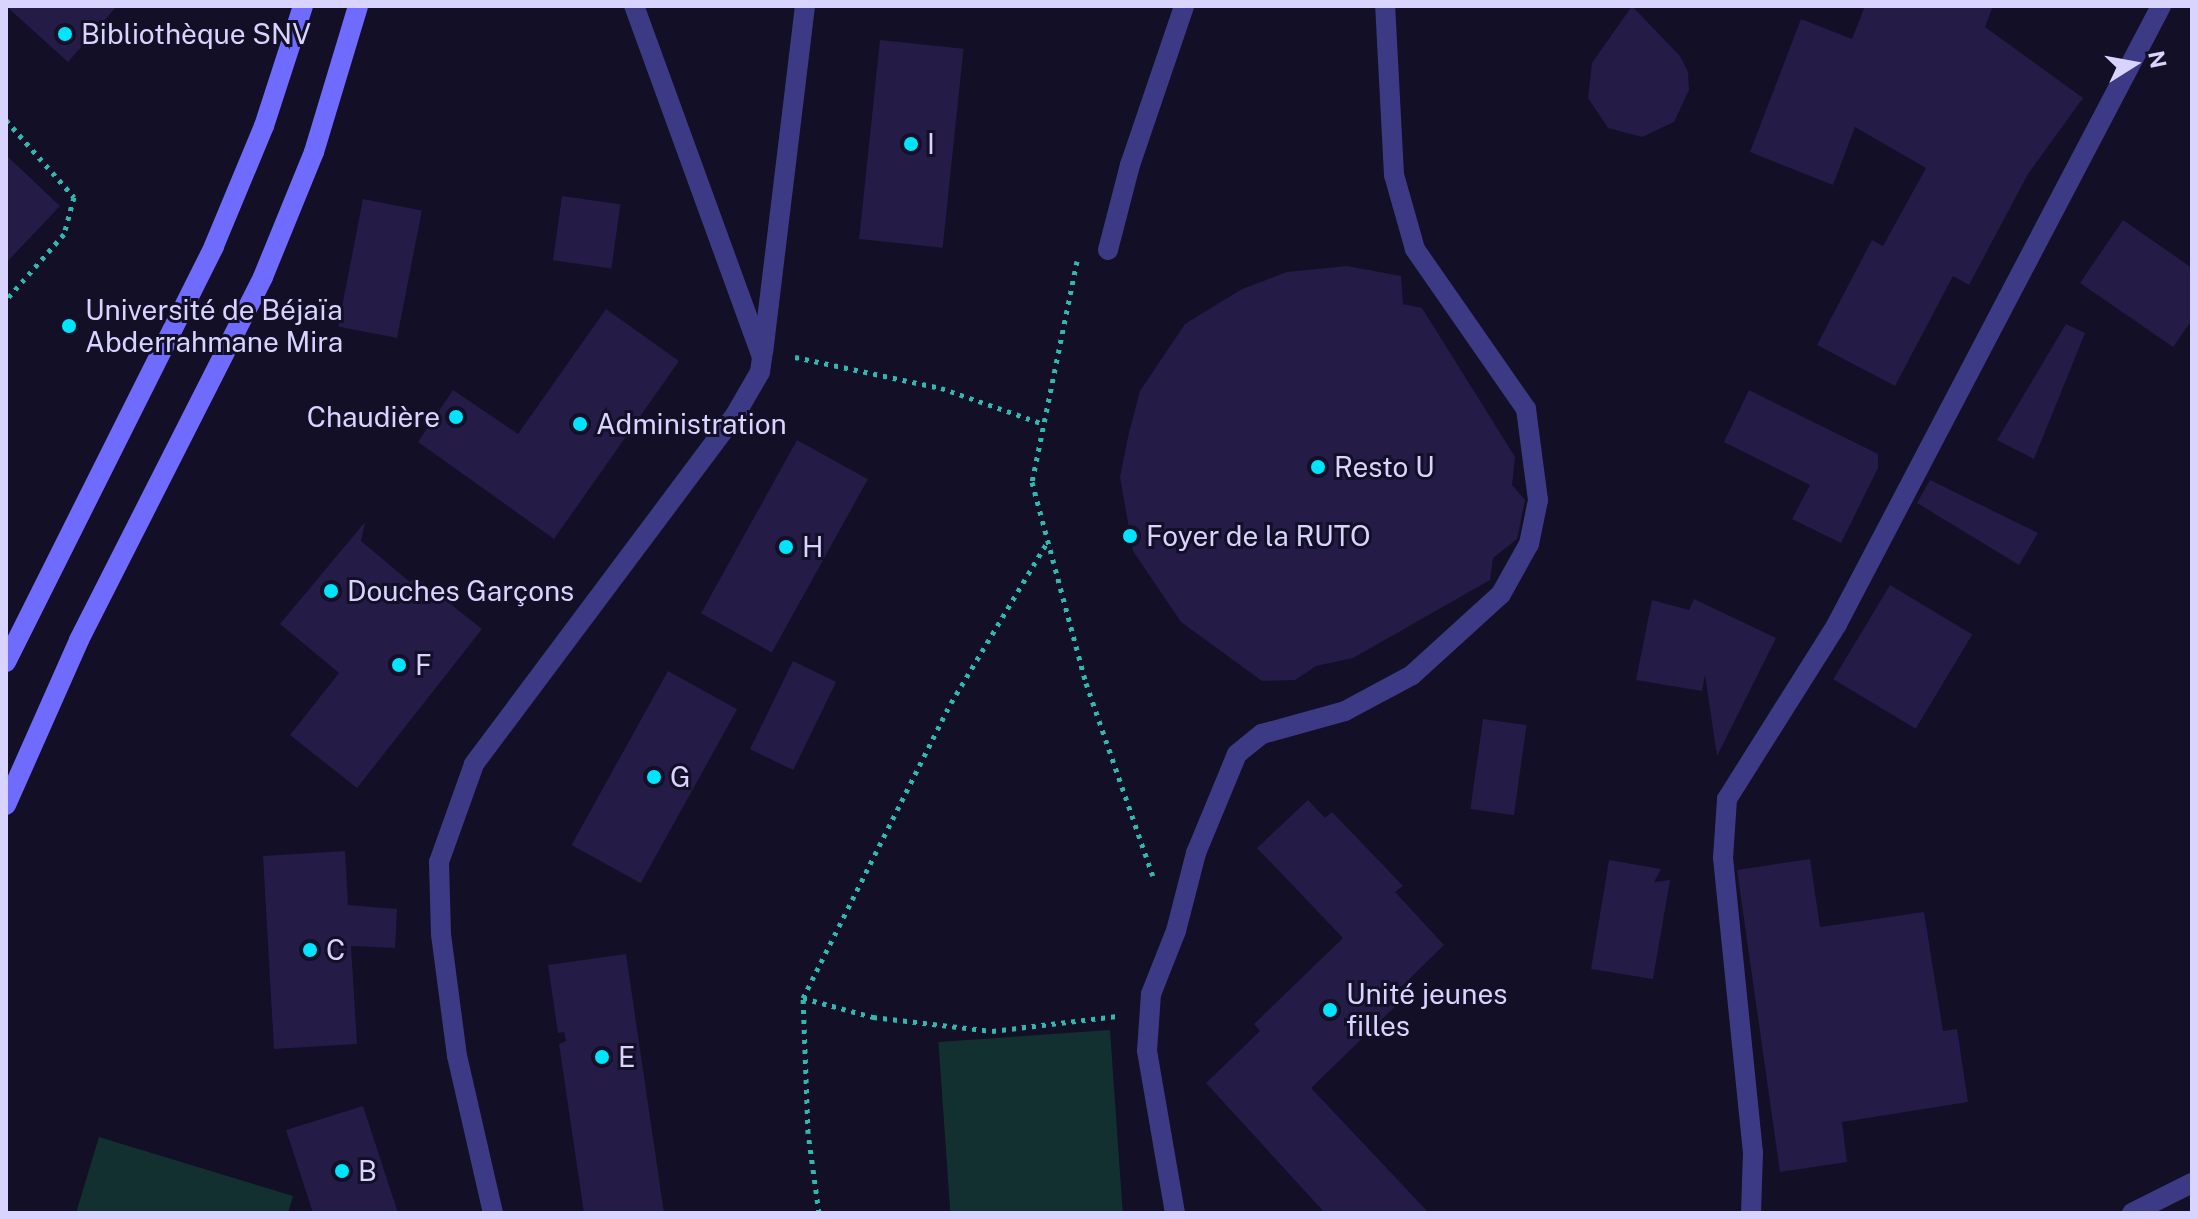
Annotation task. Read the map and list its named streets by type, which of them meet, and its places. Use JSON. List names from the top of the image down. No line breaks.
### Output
{"places":["Bibliothèque SNV","I","Université de Béjaïa Abderrahmane Mira","Chaudière","Administration","Resto U","Foyer de la RUTO","H","Douches Garçons","F","G","C","Unité jeunes filles","E","B"],"north":"right"}
